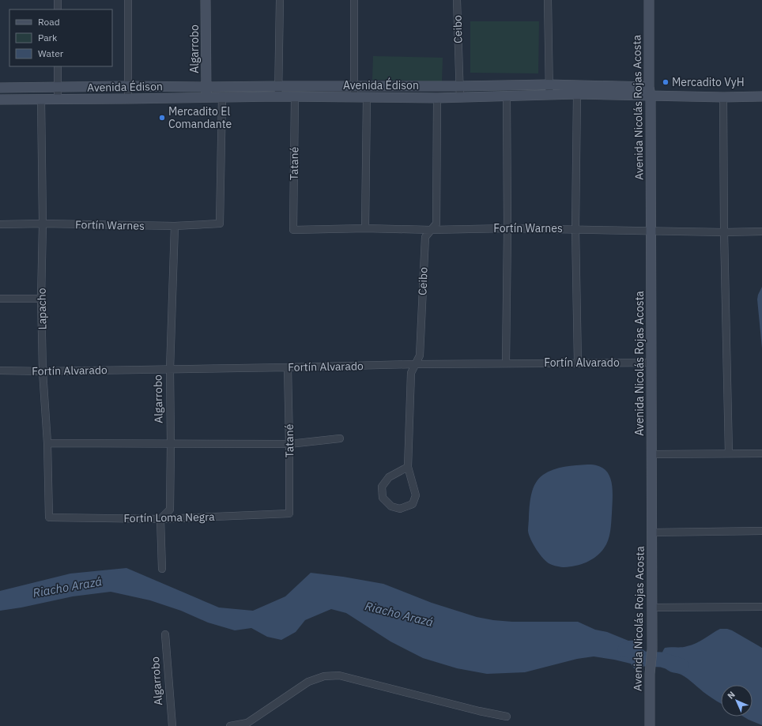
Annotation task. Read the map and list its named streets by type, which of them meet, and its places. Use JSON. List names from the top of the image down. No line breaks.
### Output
{"streets":{"main road":["Algarrobo","Avenida Édison","Avenida Nicolás Rojas Acosta"],"street":["Ceibo","Tatané","Fortín Warnes","Lapacho","Fortín Alvarado","Fortín Loma Negra"]},"crossings":[["Ceibo","Avenida Édison"],["Ceibo","Fortín Warnes"],["Ceibo","Fortín Alvarado"],["Algarrobo","Avenida Édison"],["Algarrobo","Fortín Warnes"],["Algarrobo","Fortín Alvarado"],["Algarrobo","Fortín Loma Negra"],["Avenida Édison","Avenida Nicolás Rojas Acosta"],["Avenida Édison","Tatané"],["Avenida Édison","Fortín Warnes"],["Avenida Édison","Lapacho"],["Avenida Nicolás Rojas Acosta","Fortín Warnes"],["Avenida Nicolás Rojas Acosta","Fortín Alvarado"],["Tatané","Fortín Warnes"],["Tatané","Fortín Alvarado"],["Tatané","Fortín Loma Negra"],["Fortín Warnes","Lapacho"],["Lapacho","Fortín Alvarado"],["Lapacho","Fortín Loma Negra"]],"water":["Riacho Arazá"],"places":["Mercadito VyH","Mercadito El Comandante"],"legend":["Road","Park","Water"],"north":"top left"}
